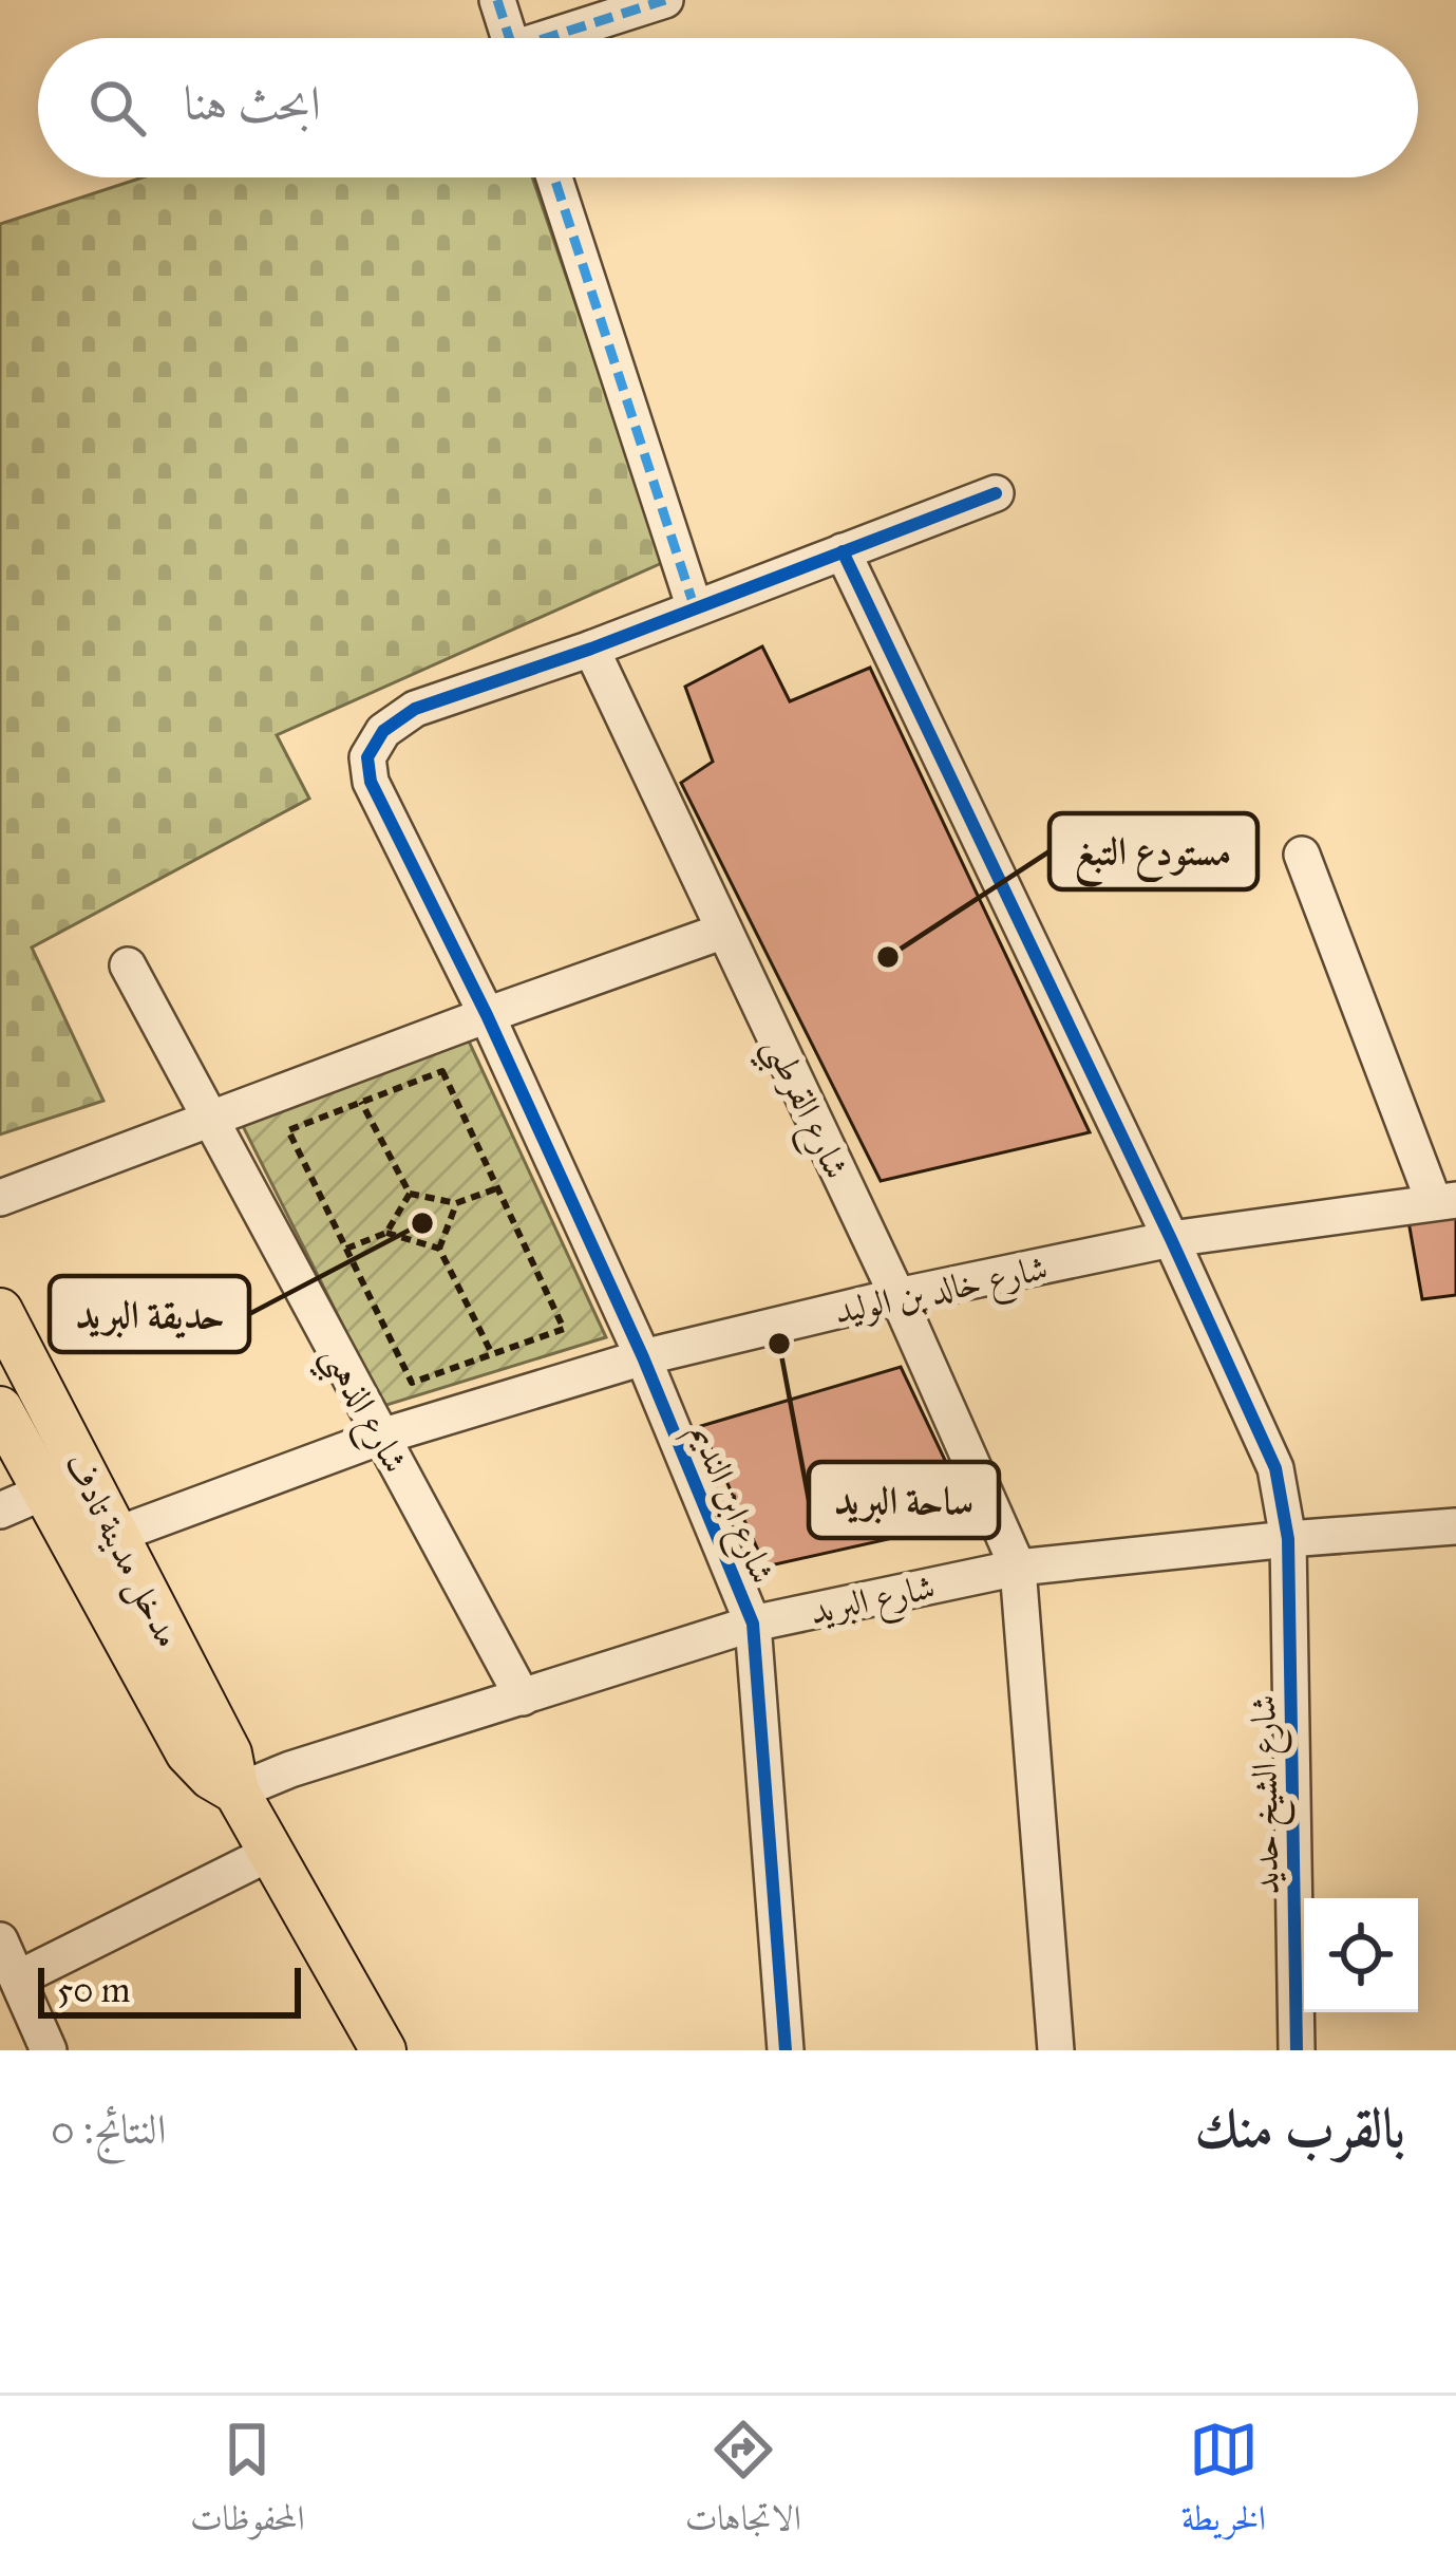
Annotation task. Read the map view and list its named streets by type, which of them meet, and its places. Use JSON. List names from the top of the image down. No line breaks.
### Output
{"streets":{"main road":["مدخل مدينة تادف"],"street":["شارع القرطبي","شارع خالد بن الوليد","شارع الذهبي","شارع ابن النديم","شارع البريد","شارع الشيخ حديد"]},"crossings":[["شارع القرطبي","شارع خالد بن الوليد"],["شارع القرطبي","شارع ابن النديم"],["شارع القرطبي","شارع البريد"],["شارع خالد بن الوليد","شارع الذهبي"],["شارع خالد بن الوليد","شارع ابن النديم"],["شارع خالد بن الوليد","مدخل مدينة تادف"],["شارع خالد بن الوليد","شارع الشيخ حديد"],["شارع الذهبي","شارع البريد"],["شارع ابن النديم","شارع البريد"],["مدخل مدينة تادف","شارع البريد"],["شارع البريد","شارع الشيخ حديد"]],"places":["مستودع التبغ","حديقة البريد","ساحة البريد"],"scale_bar":"50 m","page":{"search":"ابحث هنا","scale":"50 m","heading":["بالقرب منك","النتائج: 0"],"nav":["الخريطة","الاتجاهات","المحفوظات"]}}
